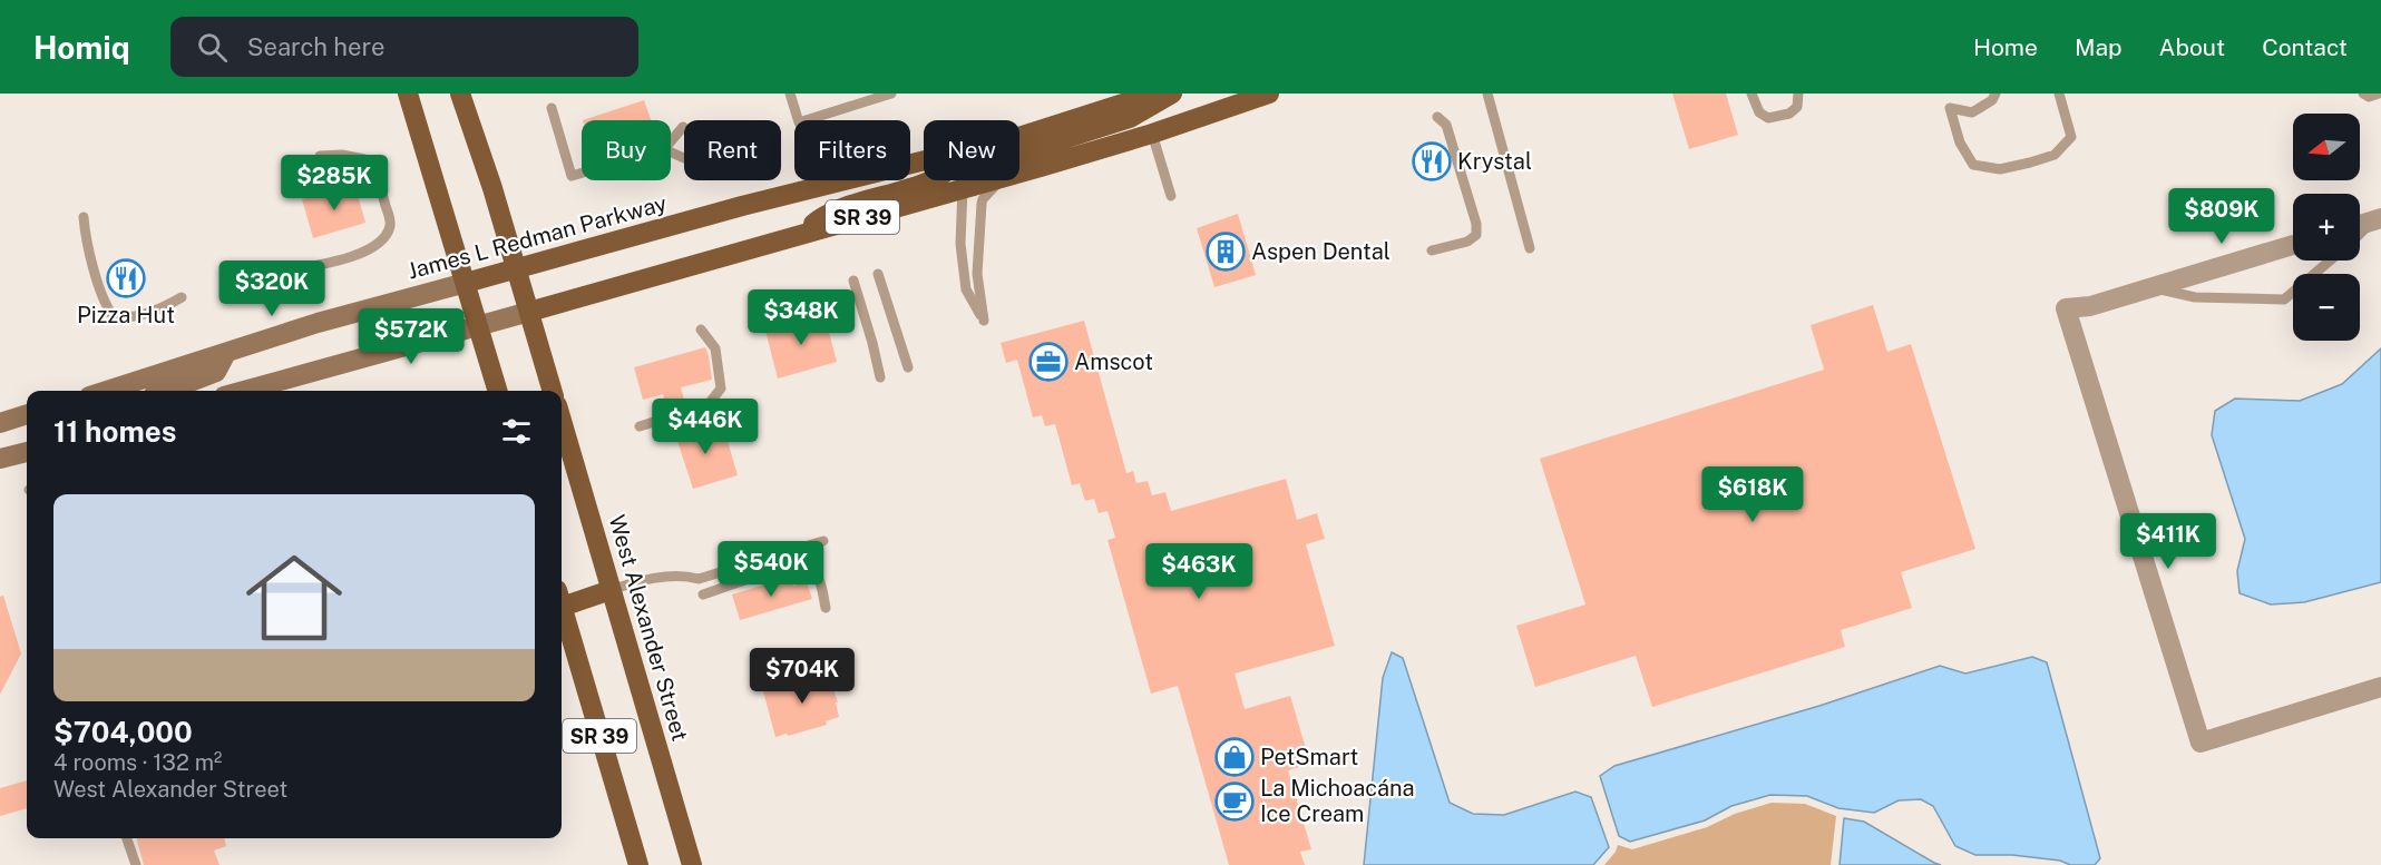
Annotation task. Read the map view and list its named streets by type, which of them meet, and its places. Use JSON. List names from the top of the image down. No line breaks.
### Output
{"streets":{"main road":["SR 39","James L Redman Parkway","West Alexander Street"]},"places":{"restaurant":["Krystal","Pizza Hut"],"building":["Aspen Dental"],"office":["Amscot"],"shop":["PetSmart"],"cafe":["La Michoacána Ice Cream"]},"north":"left","page":{"header":"Homiq","search":"Search here","nav":["Home","Map","About","Contact"],"map_buttons":["+","−"],"chip":["Buy","Rent","Filters","New"],"price":["$285K","$809K","$320K","$348K","$572K","$446K","$618K","$411K","$540K","$463K","$704K"],"heading":"11 homes","list":[{"name":"$704,000","note":"4 rooms · 132 m² · West Alexander Street"}]}}
